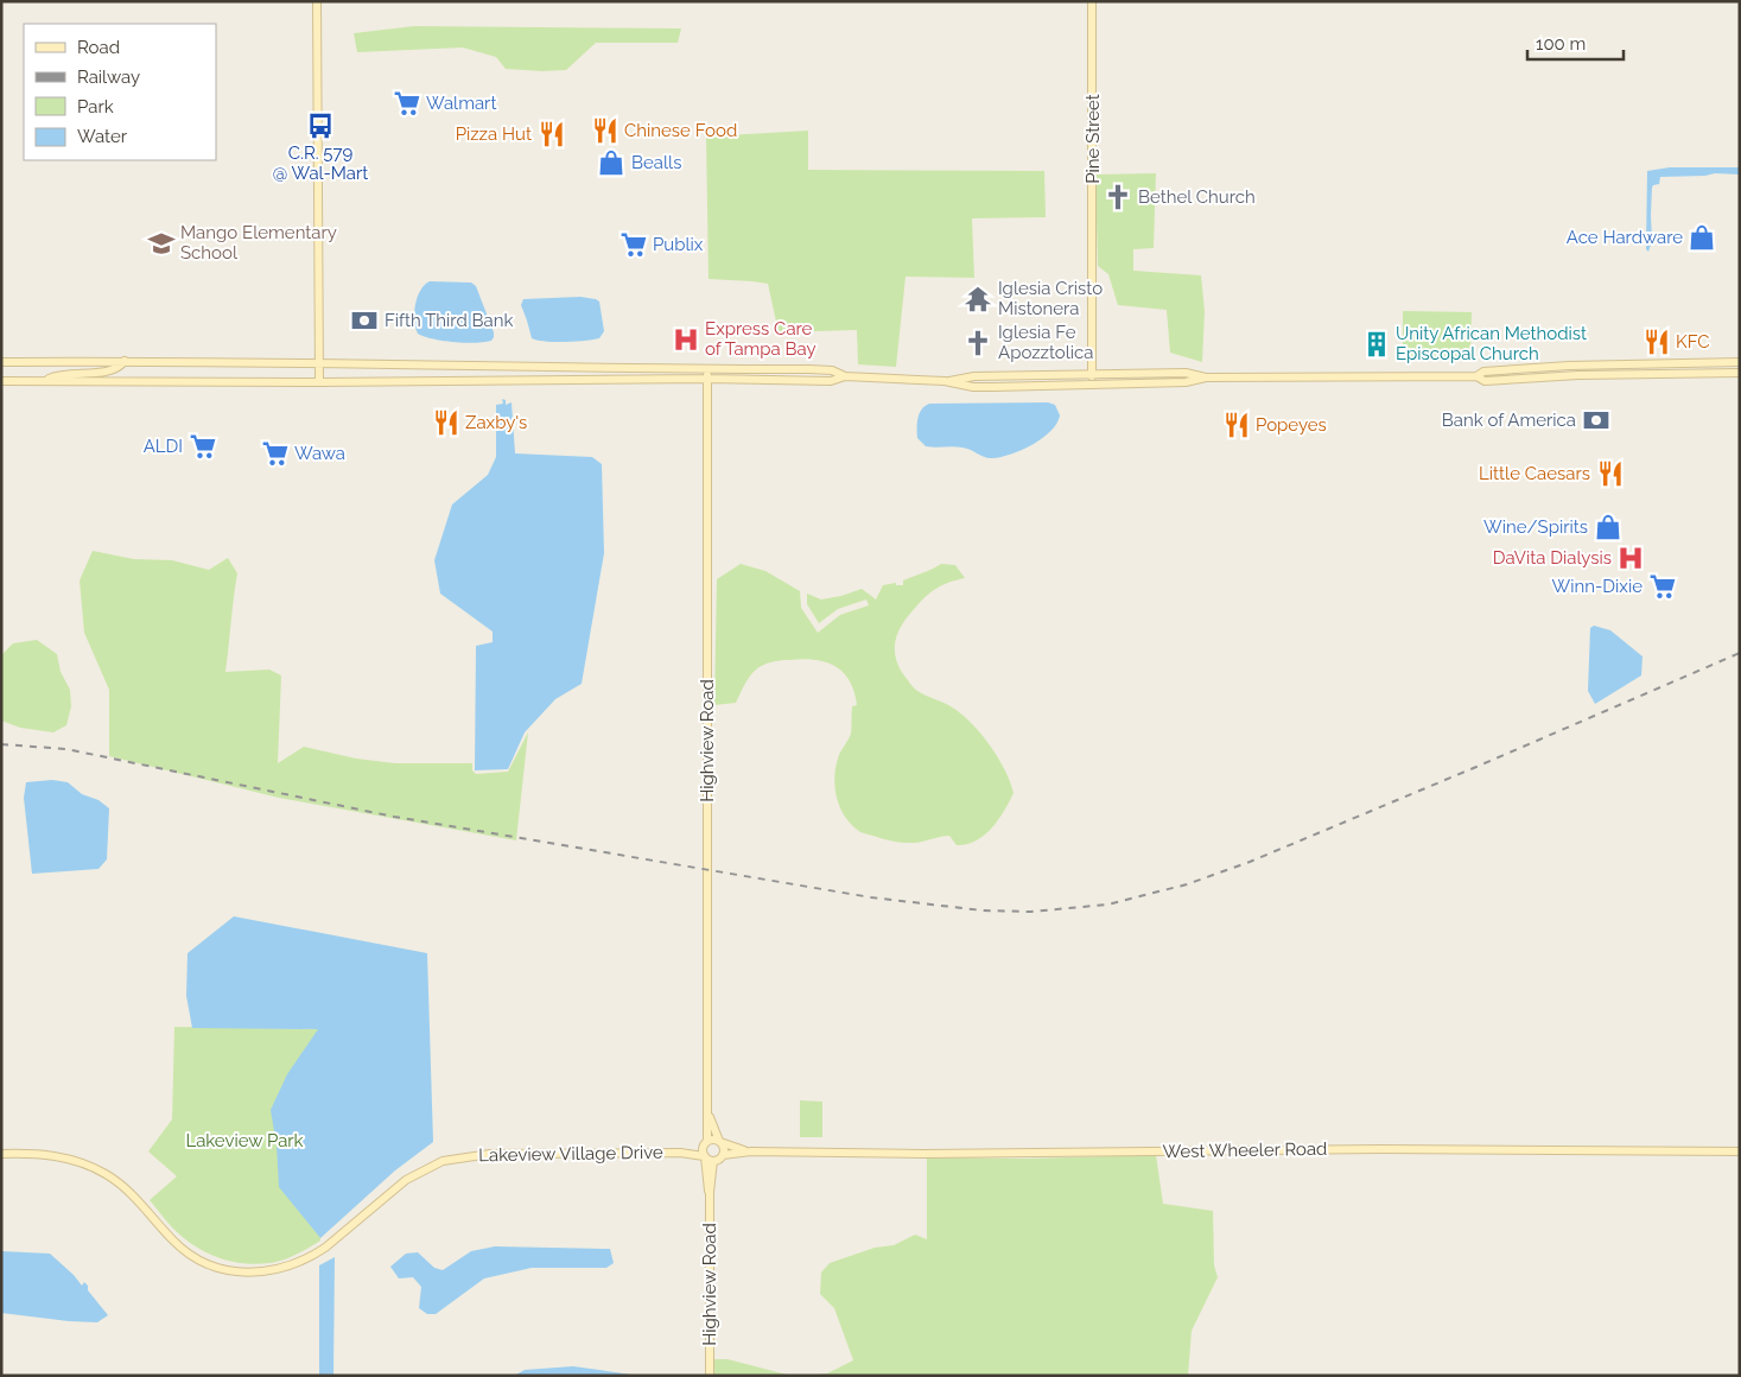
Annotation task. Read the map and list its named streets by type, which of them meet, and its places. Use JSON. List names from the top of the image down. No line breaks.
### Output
{"streets":{"main road":["Pine Street","Highview Road","West Wheeler Road","Lakeview Village Drive"]},"crossings":[["Highview Road","West Wheeler Road"],["Highview Road","Lakeview Village Drive"],["West Wheeler Road","Lakeview Village Drive"]],"parks":["Lakeview Park"],"places":{"supermarket":["Walmart","Publix","ALDI","Wawa","Winn-Dixie"],"bus stop":["C.R. 579 @ Wal-Mart"],"restaurant":["Chinese Food","Pizza Hut","KFC","Zaxby's","Popeyes","Little Caesars"],"shop":["Bealls","Ace Hardware","Wine/Spirits"],"church":["Bethel Church","Iglesia Fe Apozztolica"],"school or university":["Mango Elementary School"],"temple":["Iglesia Cristo Mistonera"],"bank":["Fifth Third Bank","Bank of America"],"hospital":["Express Care of Tampa Bay","DaVita Dialysis"],"building":["Unity African Methodist Episcopal Church"]},"legend":["Road","Railway","Park","Water"],"scale_bar":"100 m"}
